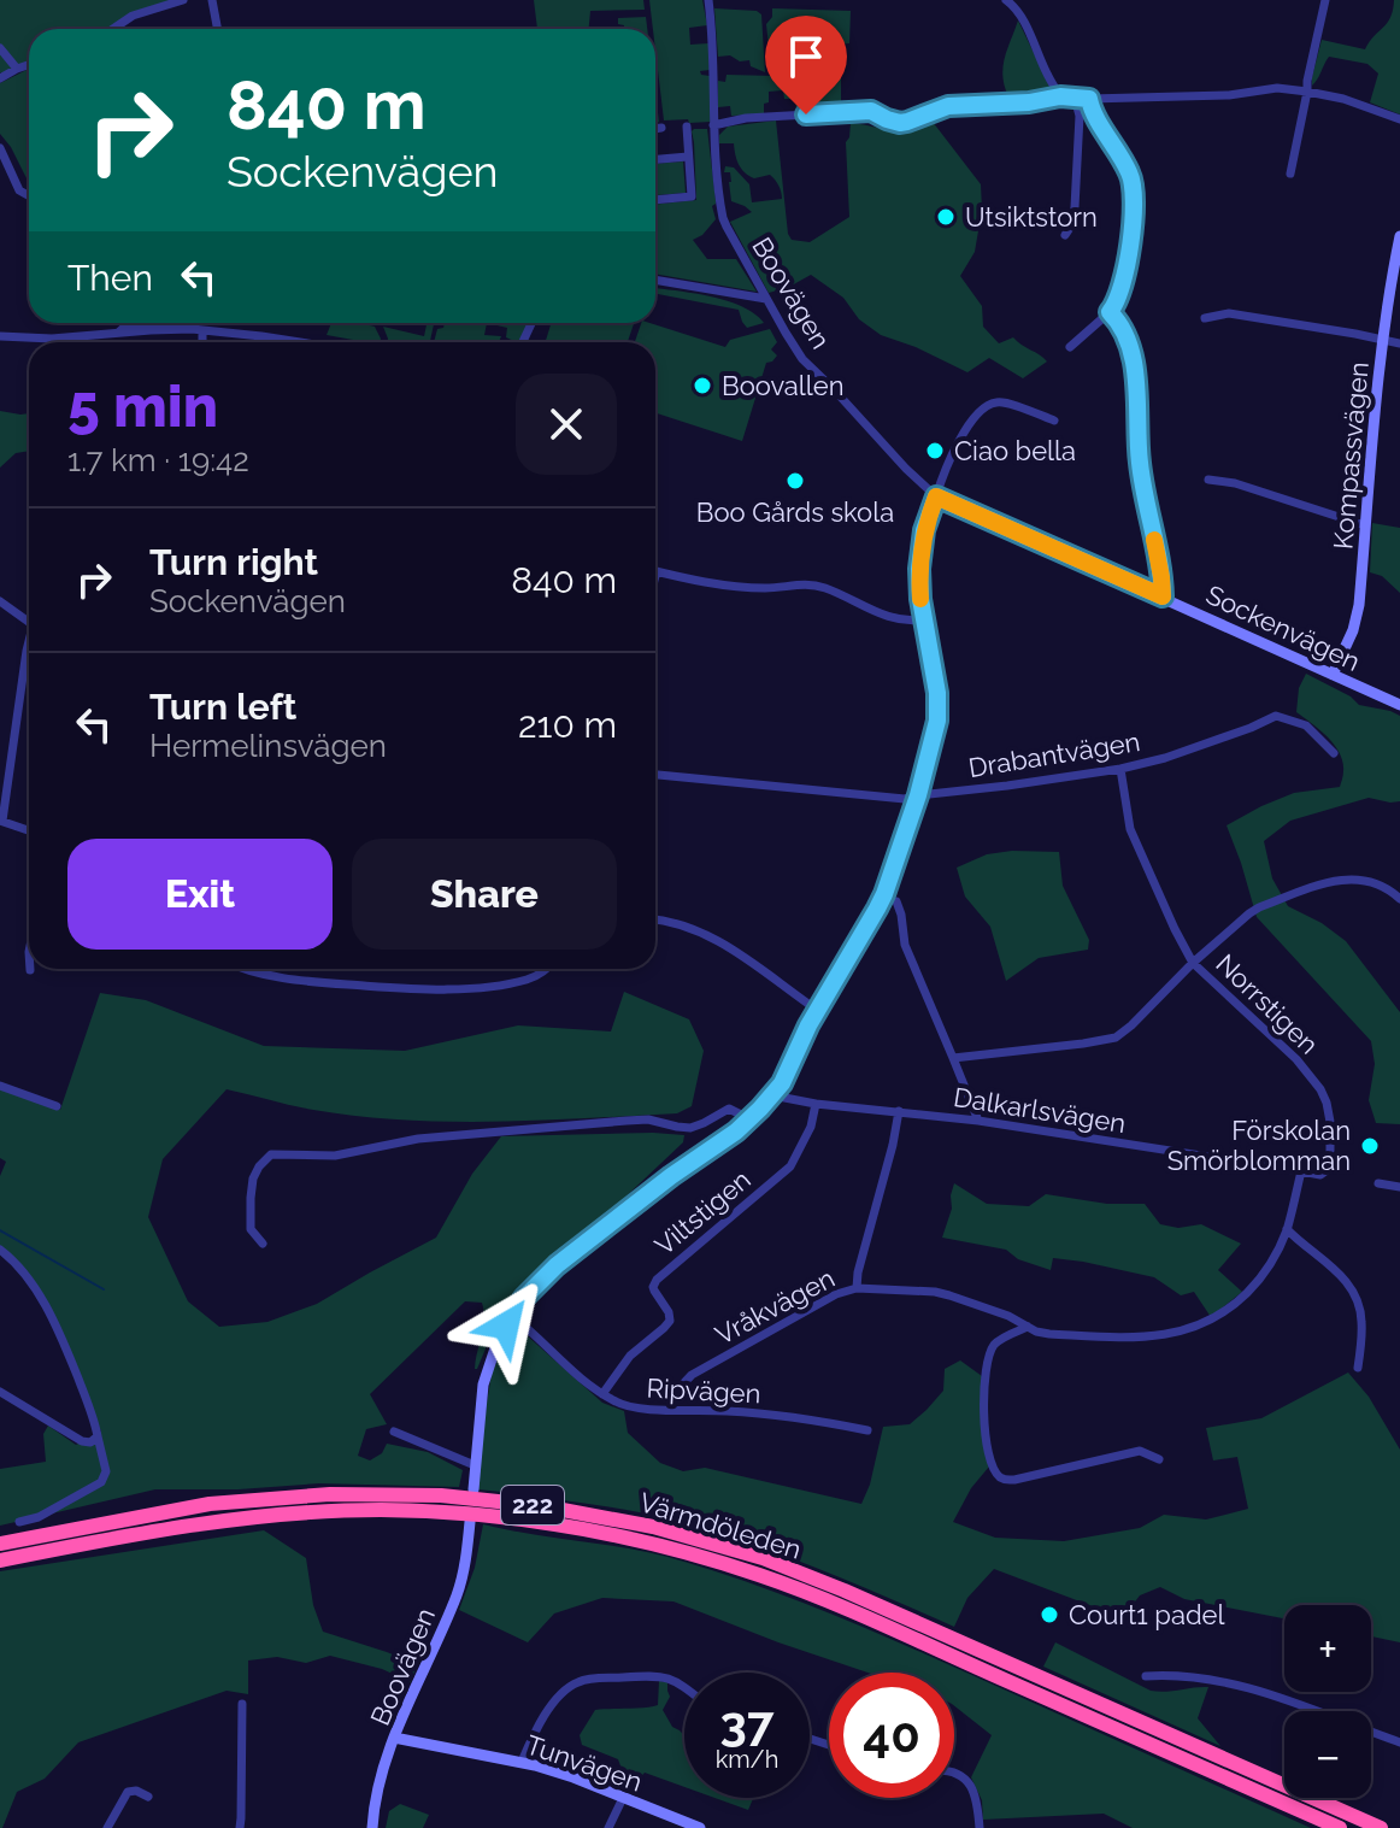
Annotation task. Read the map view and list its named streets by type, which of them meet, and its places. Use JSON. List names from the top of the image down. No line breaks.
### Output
{"streets":{"highway":["222","Värmdöleden"],"street":["Boovägen","Kompassvägen","Sockenvägen","Drabantvägen","Norrstigen","Dalkarlsvägen","Viltstigen","Vråkvägen","Ripvägen","Tunvägen"]},"crossings":[["Boovägen","Sockenvägen"],["Boovägen","Tunvägen"],["Kompassvägen","Sockenvägen"],["Drabantvägen","Norrstigen"],["Norrstigen","Dalkarlsvägen"],["Dalkarlsvägen","Viltstigen"],["Dalkarlsvägen","Vråkvägen"],["Viltstigen","Ripvägen"],["Vråkvägen","Ripvägen"]],"places":["Utsiktstorn","Boovallen","Ciao bella","Boo Gårds skola","Förskolan Smörblomman","Court1 padel"],"page":{"turn":["840 m","Sockenvägen"],"then":"Then","heading":["5 min","1.7 km · 19:42"],"list":[{"name":"Turn right","note":"Sockenvägen","value":"840 m"},{"name":"Turn left","note":"Hermelinsvägen","value":"210 m"}],"buttons":["Exit","Share"],"map_buttons":["+","−"],"speed":"37 km/h","limit":"40"}}
